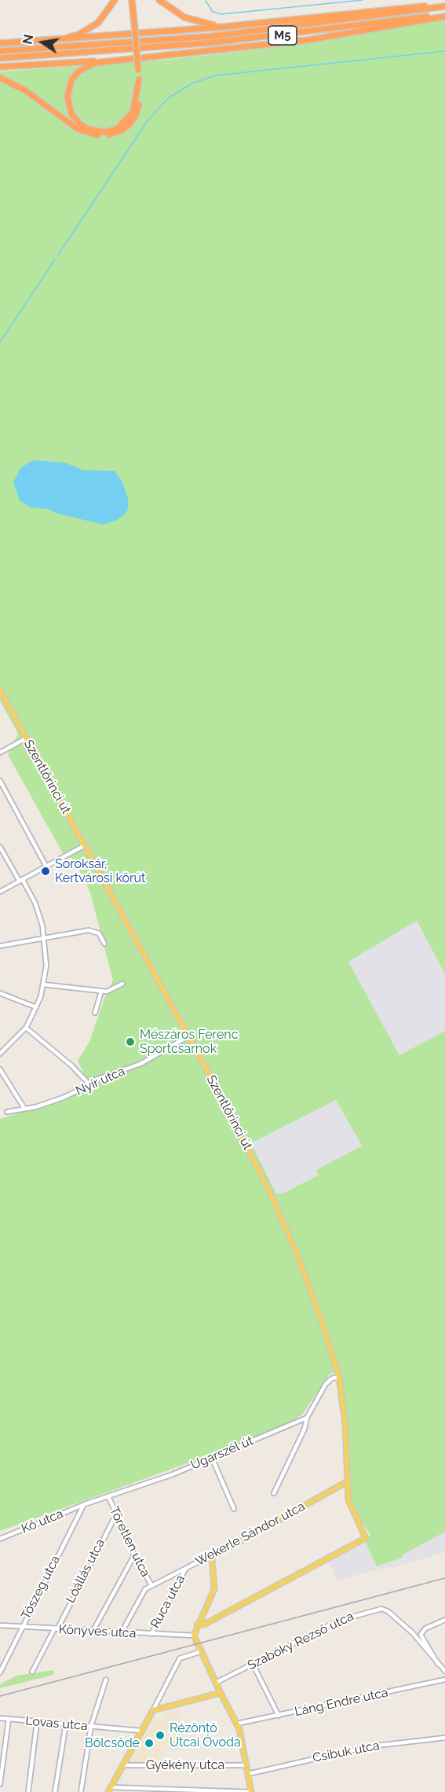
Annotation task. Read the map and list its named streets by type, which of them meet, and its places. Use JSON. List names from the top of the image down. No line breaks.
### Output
{"streets":{"highway":["M5"],"main road":["Szentlőrinci út","Wekerle Sándor utca"],"street":["Nyír utca","Ugarszél út","Kő utca","Töretlen utca","Lóállás utca","Tószeg utca","Ruca utca","Könyves utca","Szabóky Rezső utca","Láng Endre utca","Lovas utca","Csibuk utca","Gyékény utca"]},"crossings":[["Szentlőrinci út","Nyír utca"],["Szentlőrinci út","Wekerle Sándor utca"],["Ugarszél út","Kő utca"],["Ugarszél út","Töretlen utca"],["Ugarszél út","Tószeg utca"],["Kő utca","Tószeg utca"],["Wekerle Sándor utca","Töretlen utca"],["Wekerle Sándor utca","Ruca utca"],["Töretlen utca","Lóállás utca"],["Lóállás utca","Könyves utca"],["Tószeg utca","Könyves utca"],["Ruca utca","Könyves utca"]],"places":["Soroksár, Kertvárosi körút","Mészáros Ferenc Sportcsarnok","Rézöntő Utcai Óvoda","Bölcsőde"],"north":"left"}
